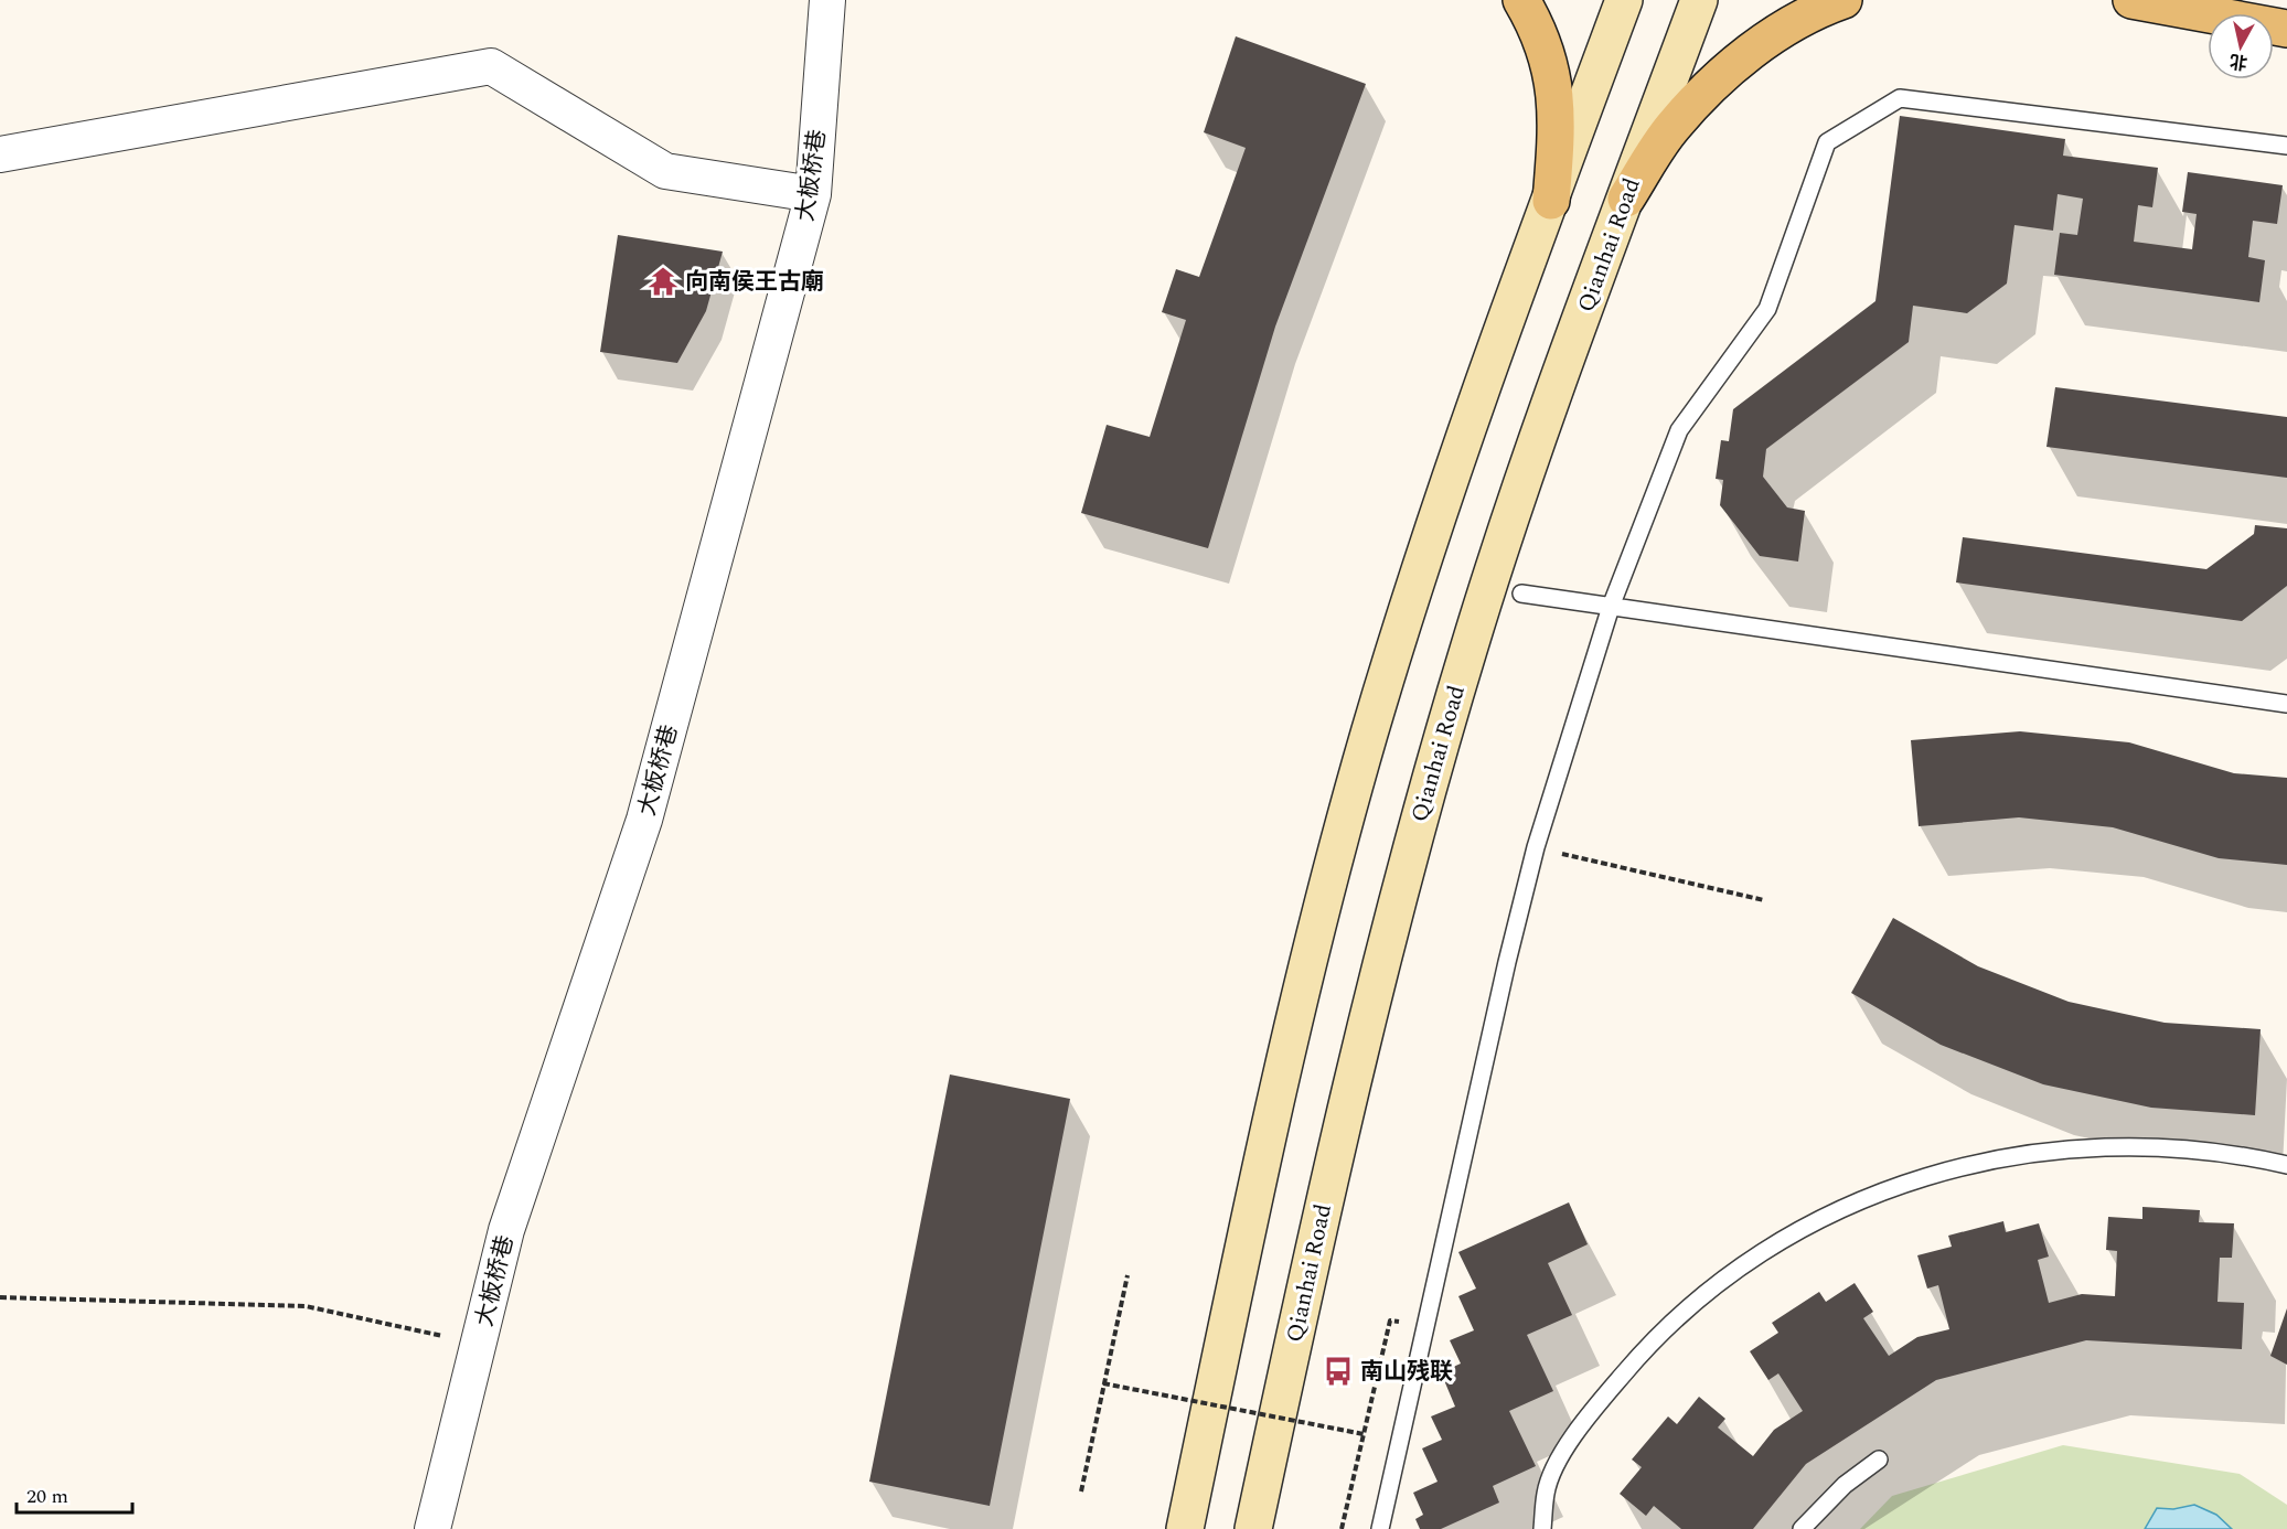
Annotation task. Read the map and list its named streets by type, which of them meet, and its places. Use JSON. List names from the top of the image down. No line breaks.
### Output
{"streets":{"main road":["Qianhai Road"],"street":["大板桥巷"]},"places":{"temple":["向南侯王古廟"],"bus stop":["南山残联"]},"scale_bar":"20 m","north":"bottom"}
